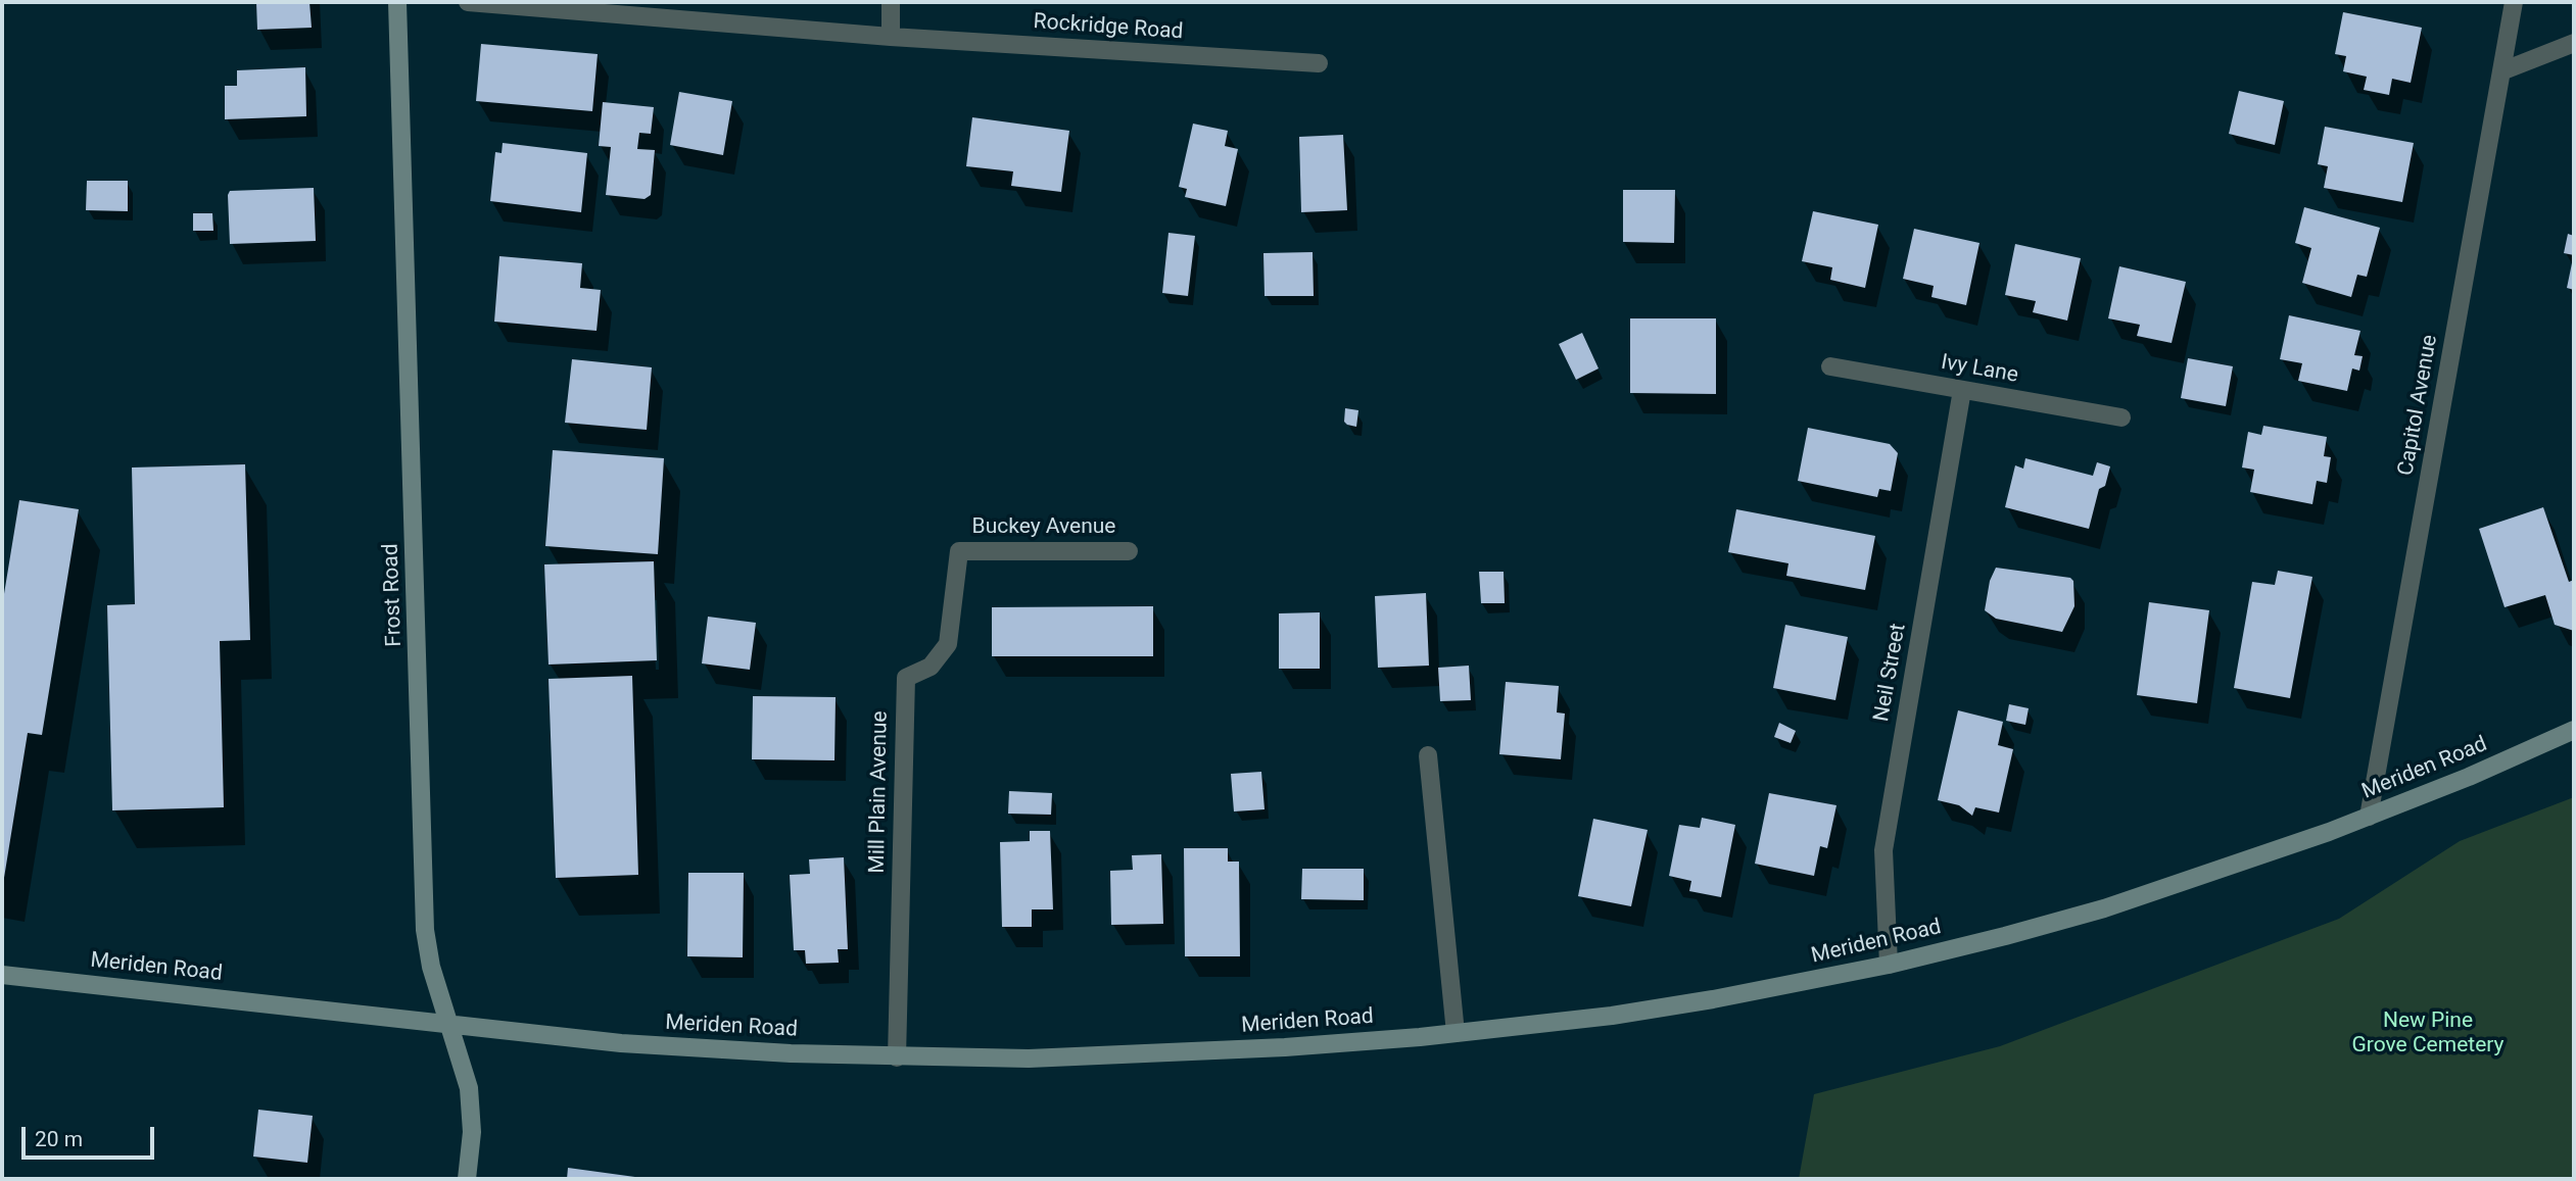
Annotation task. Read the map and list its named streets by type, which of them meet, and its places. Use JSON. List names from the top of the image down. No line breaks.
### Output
{"streets":{"main road":["Frost Road","Meriden Road"],"street":["Rockridge Road","Ivy Lane","Capitol Avenue","Buckey Avenue","Neil Street","Mill Plain Avenue"]},"crossings":[["Ivy Lane","Neil Street"],["Capitol Avenue","Meriden Road"],["Buckey Avenue","Mill Plain Avenue"],["Frost Road","Meriden Road"],["Neil Street","Meriden Road"],["Meriden Road","Mill Plain Avenue"]],"parks":["New Pine Grove Cemetery"],"scale_bar":"20 m"}
